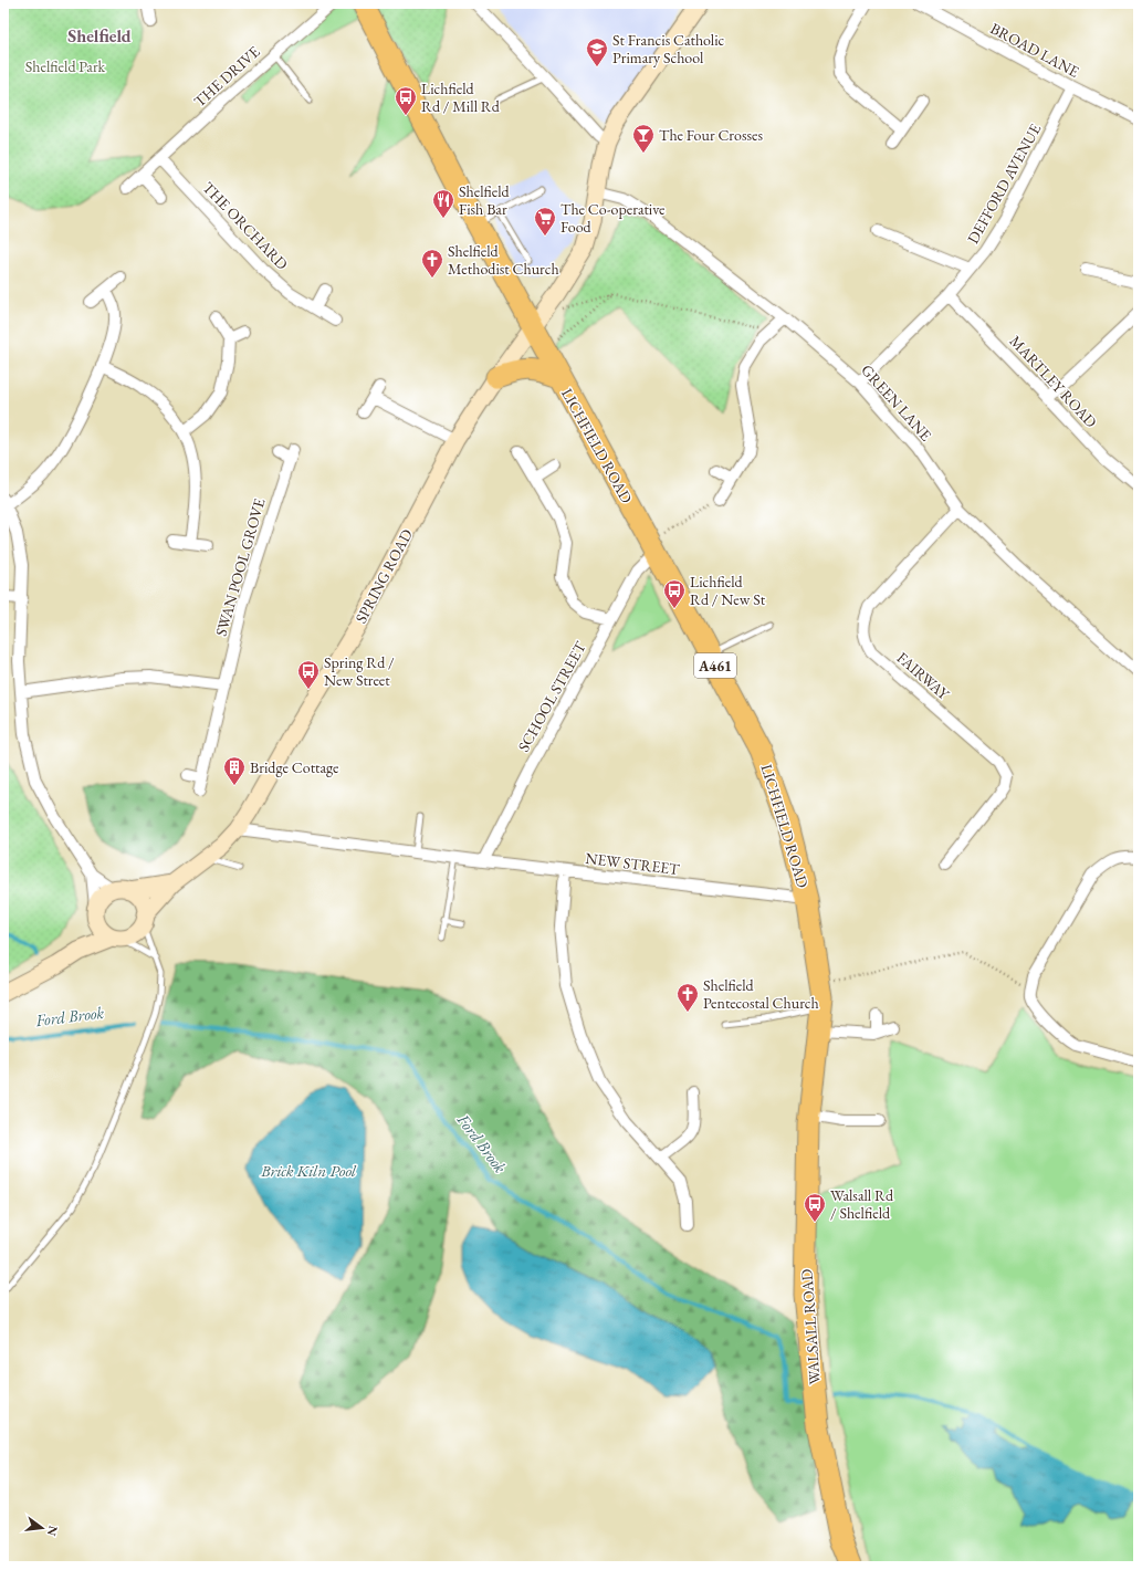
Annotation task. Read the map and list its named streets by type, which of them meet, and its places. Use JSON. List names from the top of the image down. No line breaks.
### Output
{"streets":{"highway":["LICHFIELD ROAD","A461","WALSALL ROAD"],"street":["BROAD LANE","THE DRIVE","DEFFORD AVENUE","THE ORCHARD","MARTLEY ROAD","GREEN LANE","SWAN POOL GROVE","SPRING ROAD","FAIRWAY","SCHOOL STREET","NEW STREET"]},"crossings":[["BROAD LANE","DEFFORD AVENUE"],["THE DRIVE","THE ORCHARD"],["DEFFORD AVENUE","MARTLEY ROAD"],["DEFFORD AVENUE","GREEN LANE"],["GREEN LANE","SPRING ROAD"],["GREEN LANE","FAIRWAY"],["LICHFIELD ROAD","SPRING ROAD"],["LICHFIELD ROAD","SCHOOL STREET"],["LICHFIELD ROAD","NEW STREET"],["LICHFIELD ROAD","WALSALL ROAD"],["SPRING ROAD","NEW STREET"],["SCHOOL STREET","NEW STREET"],["NEW STREET","WALSALL ROAD"]],"districts":["Shelfield"],"water":["Ford Brook","Brick Kiln Pool"],"parks":["Shelfield Park"],"places":{"school or university":["St Francis Catholic Primary School"],"bus stop":["Lichfield Rd / Mill Rd","Lichfield Rd / New St","Spring Rd / New Street","Walsall Rd / Shelfield"],"bar":["The Four Crosses"],"restaurant":["Shelfield Fish Bar"],"supermarket":["The Co-operative Food"],"church":["Shelfield Methodist Church","Shelfield Pentecostal Church"],"building":["Bridge Cottage"]},"north":"right"}
